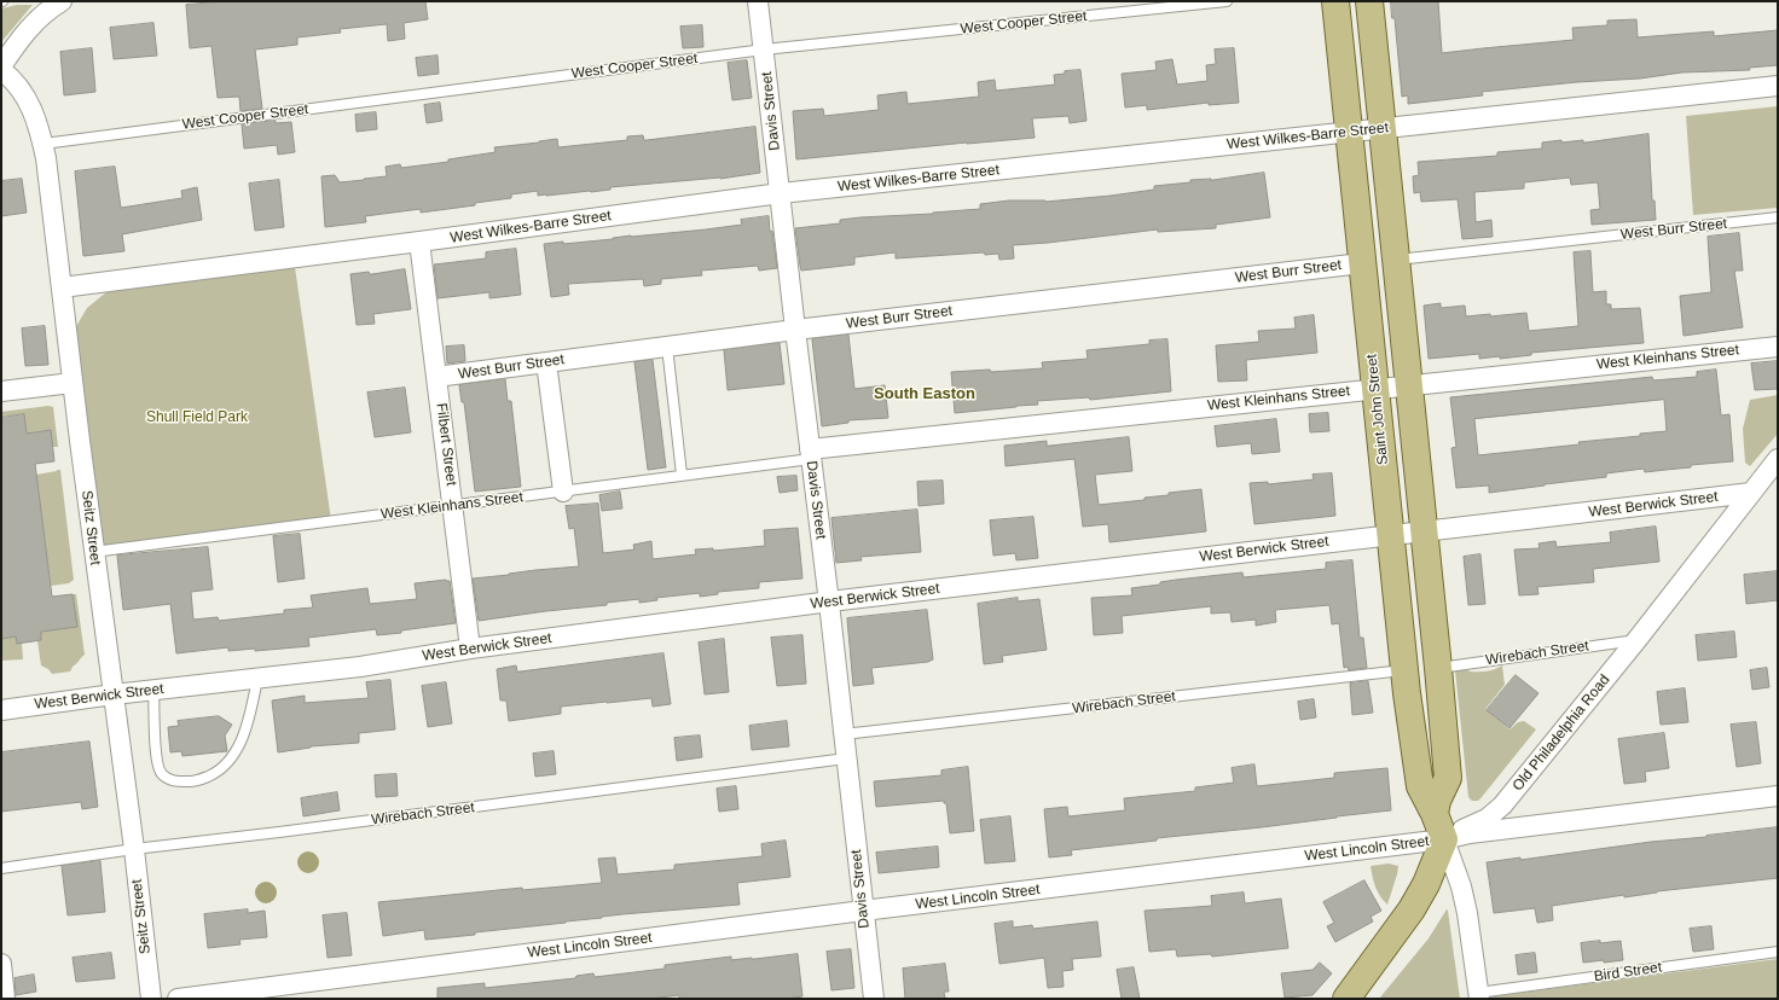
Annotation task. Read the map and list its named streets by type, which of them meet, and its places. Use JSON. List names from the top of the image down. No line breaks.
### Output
{"streets":{"main road":["Saint John Street"],"street":["Davis Street","West Wilkes-Barre Street","West Burr Street","West Kleinhans Street","Filbert Street","West Berwick Street","Seitz Street","Old Philadelphia Road","West Lincoln Street"],"lane":["West Cooper Street","Wirebach Street","Bird Street"]},"crossings":[["West Cooper Street","Davis Street"],["West Cooper Street","Seitz Street"],["Davis Street","West Wilkes-Barre Street"],["Davis Street","West Burr Street"],["Davis Street","West Kleinhans Street"],["Davis Street","West Berwick Street"],["Davis Street","Wirebach Street"],["Davis Street","West Lincoln Street"],["West Wilkes-Barre Street","Saint John Street"],["West Wilkes-Barre Street","Filbert Street"],["West Wilkes-Barre Street","Seitz Street"],["West Burr Street","Saint John Street"],["West Burr Street","Filbert Street"],["West Kleinhans Street","Saint John Street"],["West Kleinhans Street","Filbert Street"],["West Kleinhans Street","Seitz Street"],["Saint John Street","West Berwick Street"],["Saint John Street","Wirebach Street"],["Saint John Street","Old Philadelphia Road"],["Saint John Street","West Lincoln Street"],["Saint John Street","Bird Street"],["Filbert Street","West Berwick Street"],["West Berwick Street","Seitz Street"],["West Berwick Street","Old Philadelphia Road"],["Seitz Street","Wirebach Street"],["Wirebach Street","Old Philadelphia Road"],["Old Philadelphia Road","West Lincoln Street"]],"districts":["South Easton"],"parks":["Shull Field Park"]}
